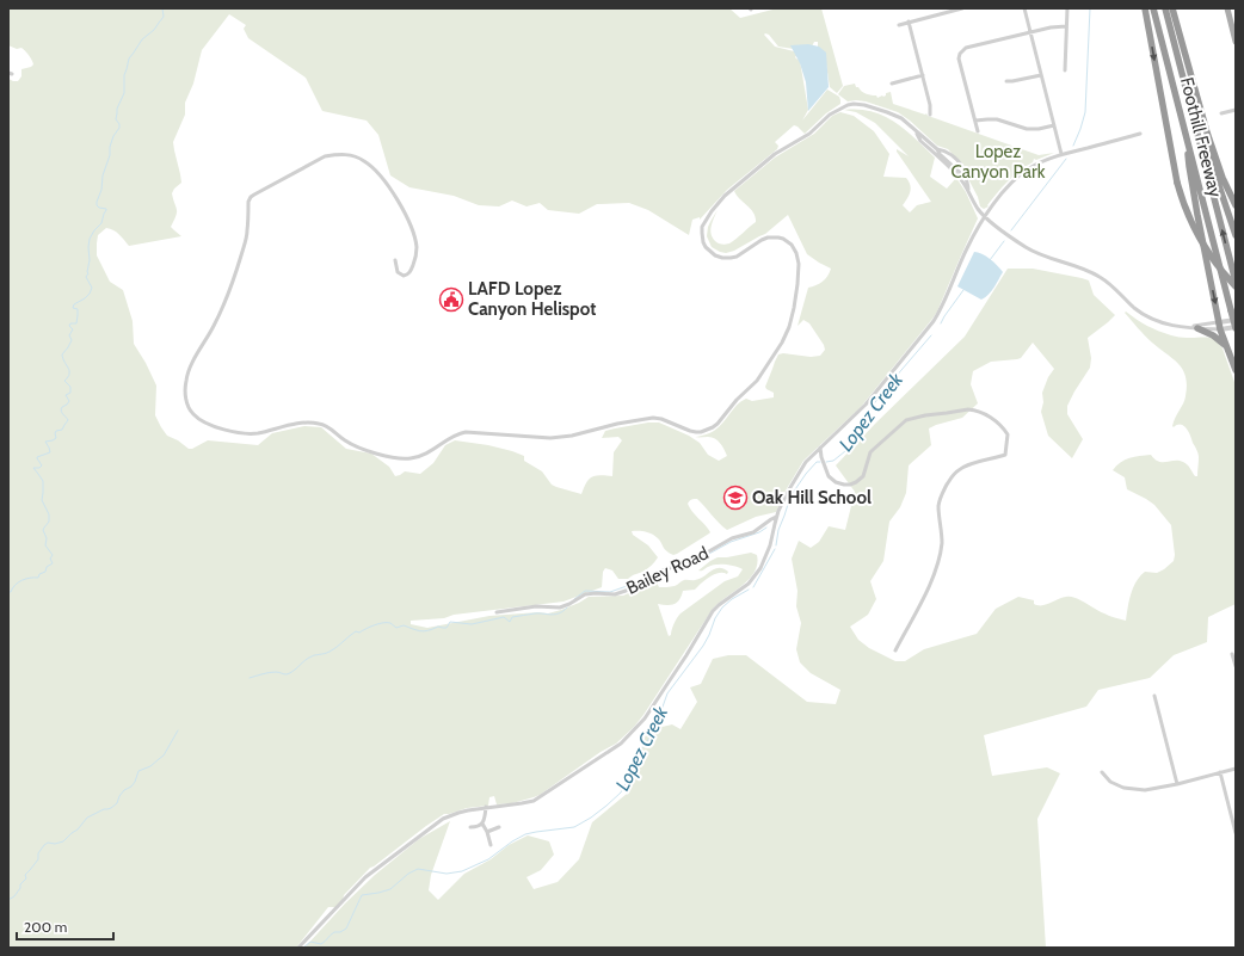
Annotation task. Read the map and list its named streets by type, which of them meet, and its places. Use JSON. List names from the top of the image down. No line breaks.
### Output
{"streets":{"highway":["Foothill Freeway"],"street":["Bailey Road"]},"water":["Lopez Creek"],"parks":["Lopez Canyon Park"],"places":{"public building":["LAFD Lopez Canyon Helispot"],"school or university":["Oak Hill School"]},"scale_bar":"200 m"}
